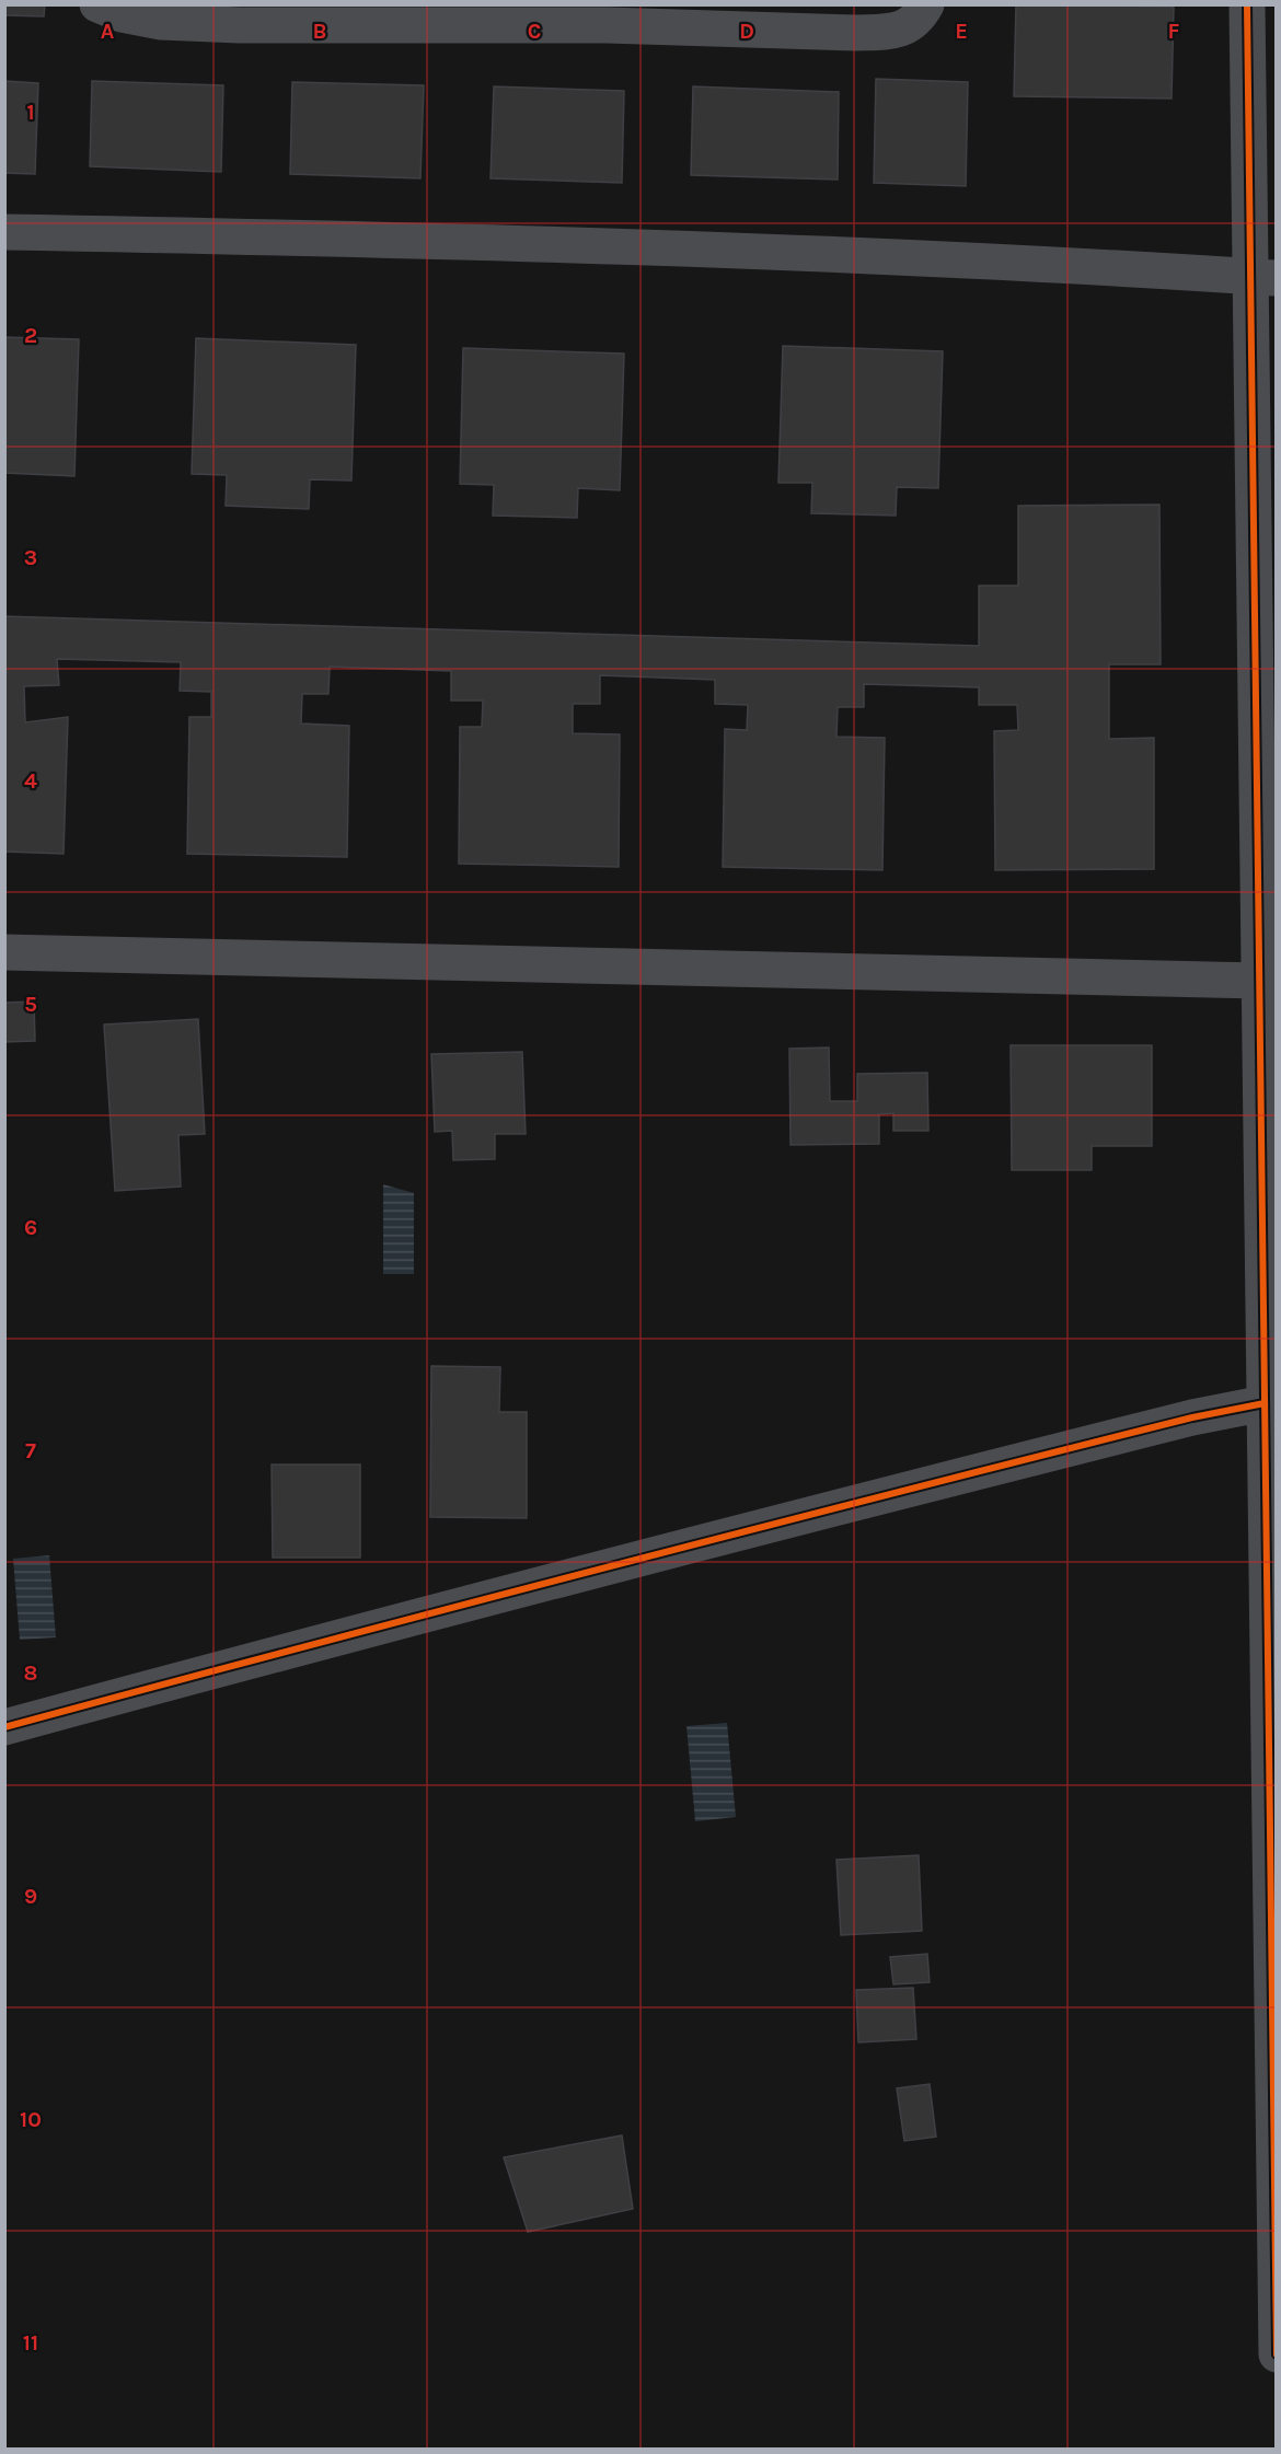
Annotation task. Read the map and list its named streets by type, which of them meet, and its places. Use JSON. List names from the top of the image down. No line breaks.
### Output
{"grid":{"columns":["A","B","C","D","E","F"],"rows":["1","2","3","4","5","6","7","8","9","10","11"]}}
